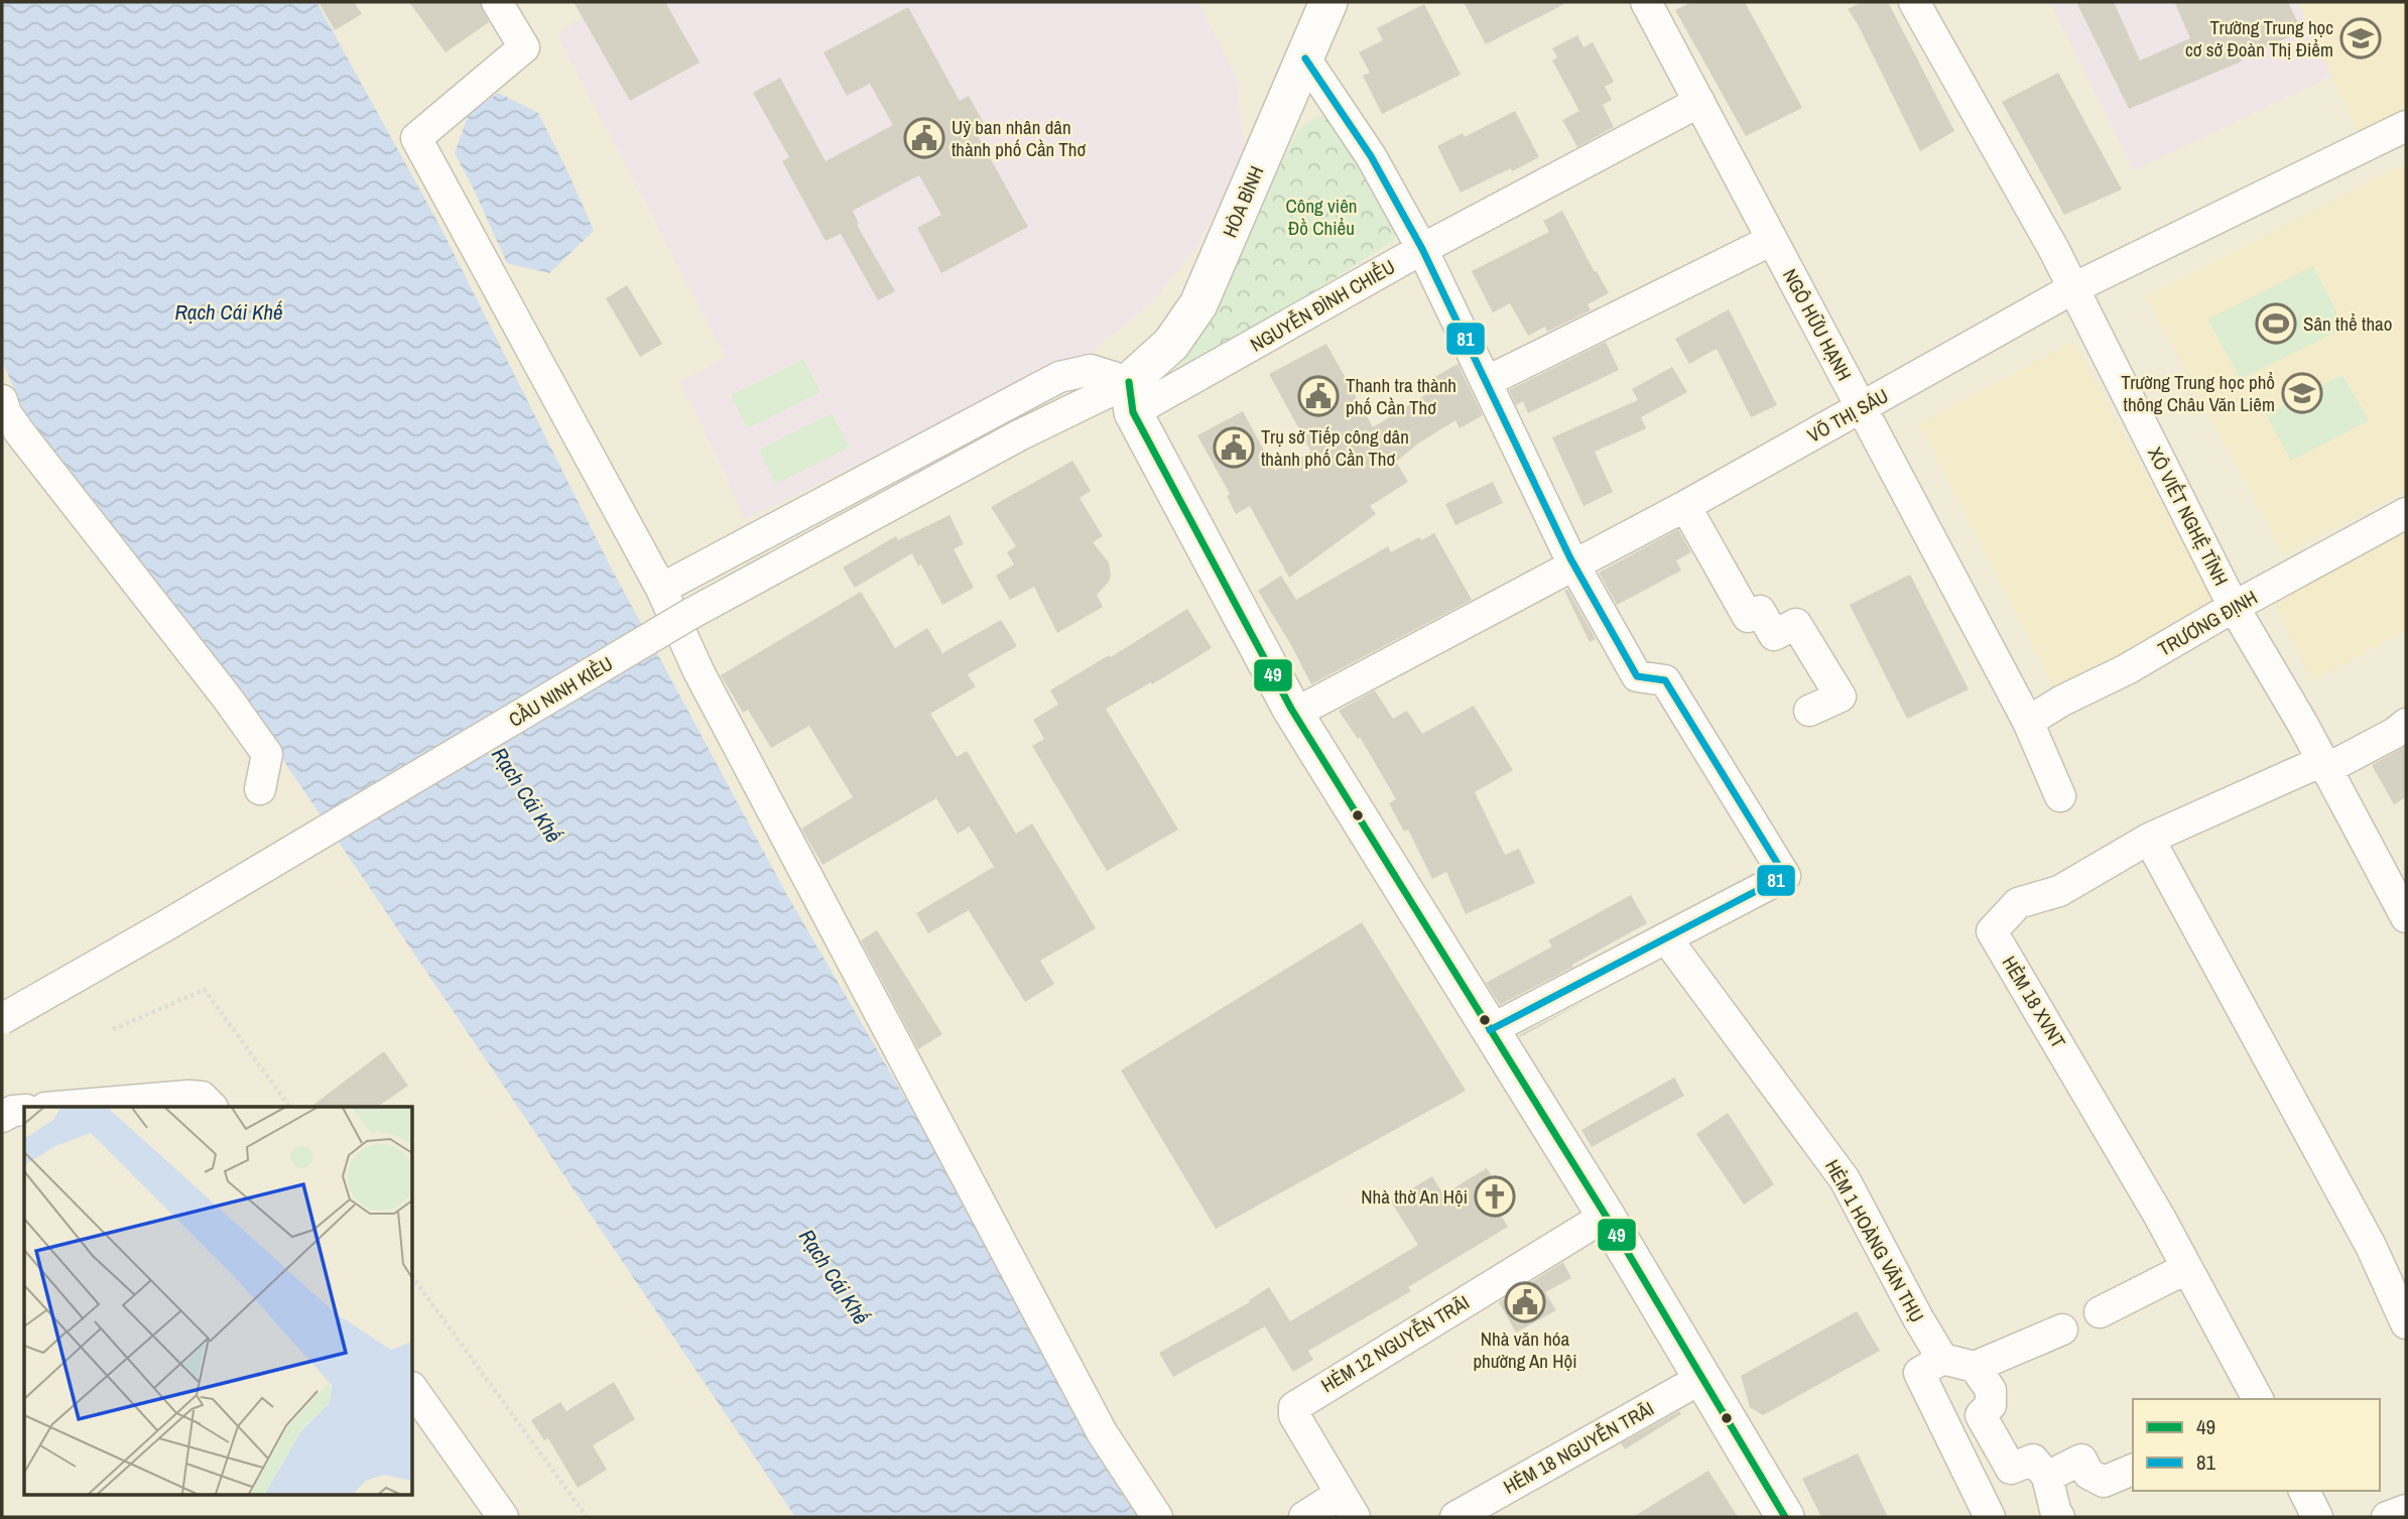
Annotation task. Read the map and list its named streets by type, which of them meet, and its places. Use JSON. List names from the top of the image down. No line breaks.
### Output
{"streets":{"main road":["HÒA BÌNH"],"street":["NGUYỄN ĐÌNH CHIỂU","NGÔ HỮU HẠNH","VÕ THỊ SÁU","XÔ VIẾT NGHỆ TĨNH","TRƯƠNG ĐỊNH","CẦU NINH KIỀU","HẺM 18 XVNT","HẺM 1 HOÀNG VĂN THỤ","HẺM 12 NGUYỄN TRÃI","HẺM 18 NGUYỄN TRÃI"]},"crossings":[["HÒA BÌNH","NGUYỄN ĐÌNH CHIỂU"],["HÒA BÌNH","CẦU NINH KIỀU"],["NGUYỄN ĐÌNH CHIỂU","NGÔ HỮU HẠNH"],["NGUYỄN ĐÌNH CHIỂU","CẦU NINH KIỀU"],["NGÔ HỮU HẠNH","VÕ THỊ SÁU"],["NGÔ HỮU HẠNH","TRƯƠNG ĐỊNH"],["VÕ THỊ SÁU","XÔ VIẾT NGHỆ TĨNH"],["XÔ VIẾT NGHỆ TĨNH","TRƯƠNG ĐỊNH"],["XÔ VIẾT NGHỆ TĨNH","HẺM 18 XVNT"]],"water":["Rạch Cái Khế"],"parks":["Công viên Đồ Chiểu"],"places":{"school or university":["Trường Trung học cơ sở Đoàn Thị Điểm","Trường Trung học phổ thông Châu Văn Liêm"],"public building":["Uỷ ban nhân dân thành phố Cần Thơ","Thanh tra thành phố Cần Thơ","Trụ sở Tiếp công dân thành phố Cần Thơ","Nhà văn hóa phường An Hội"],"sports":["Sân thể thao"],"church":["Nhà thờ An Hội"]},"lines":["transit line 81","transit line 49"],"legend":["49","81"]}
